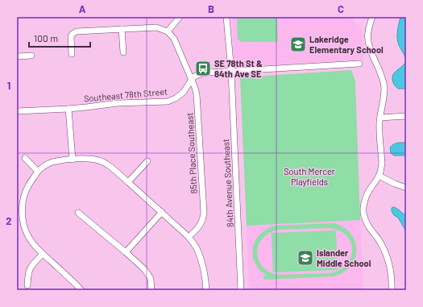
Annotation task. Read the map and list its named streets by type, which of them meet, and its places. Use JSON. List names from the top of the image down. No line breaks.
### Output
{"streets":{"street":["Southeast 78th Street","85th Place Southeast","84th Avenue Southeast"]},"crossings":[["Southeast 78th Street","85th Place Southeast"]],"parks":["South Mercer Playfields"],"places":{"school or university":["Lakeridge Elementary School","Islander Middle School"],"bus stop":["SE 78th St & 84th Ave SE"]},"scale_bar":"100 m","grid":{"columns":["A","B","C"],"rows":["1","2"]}}
